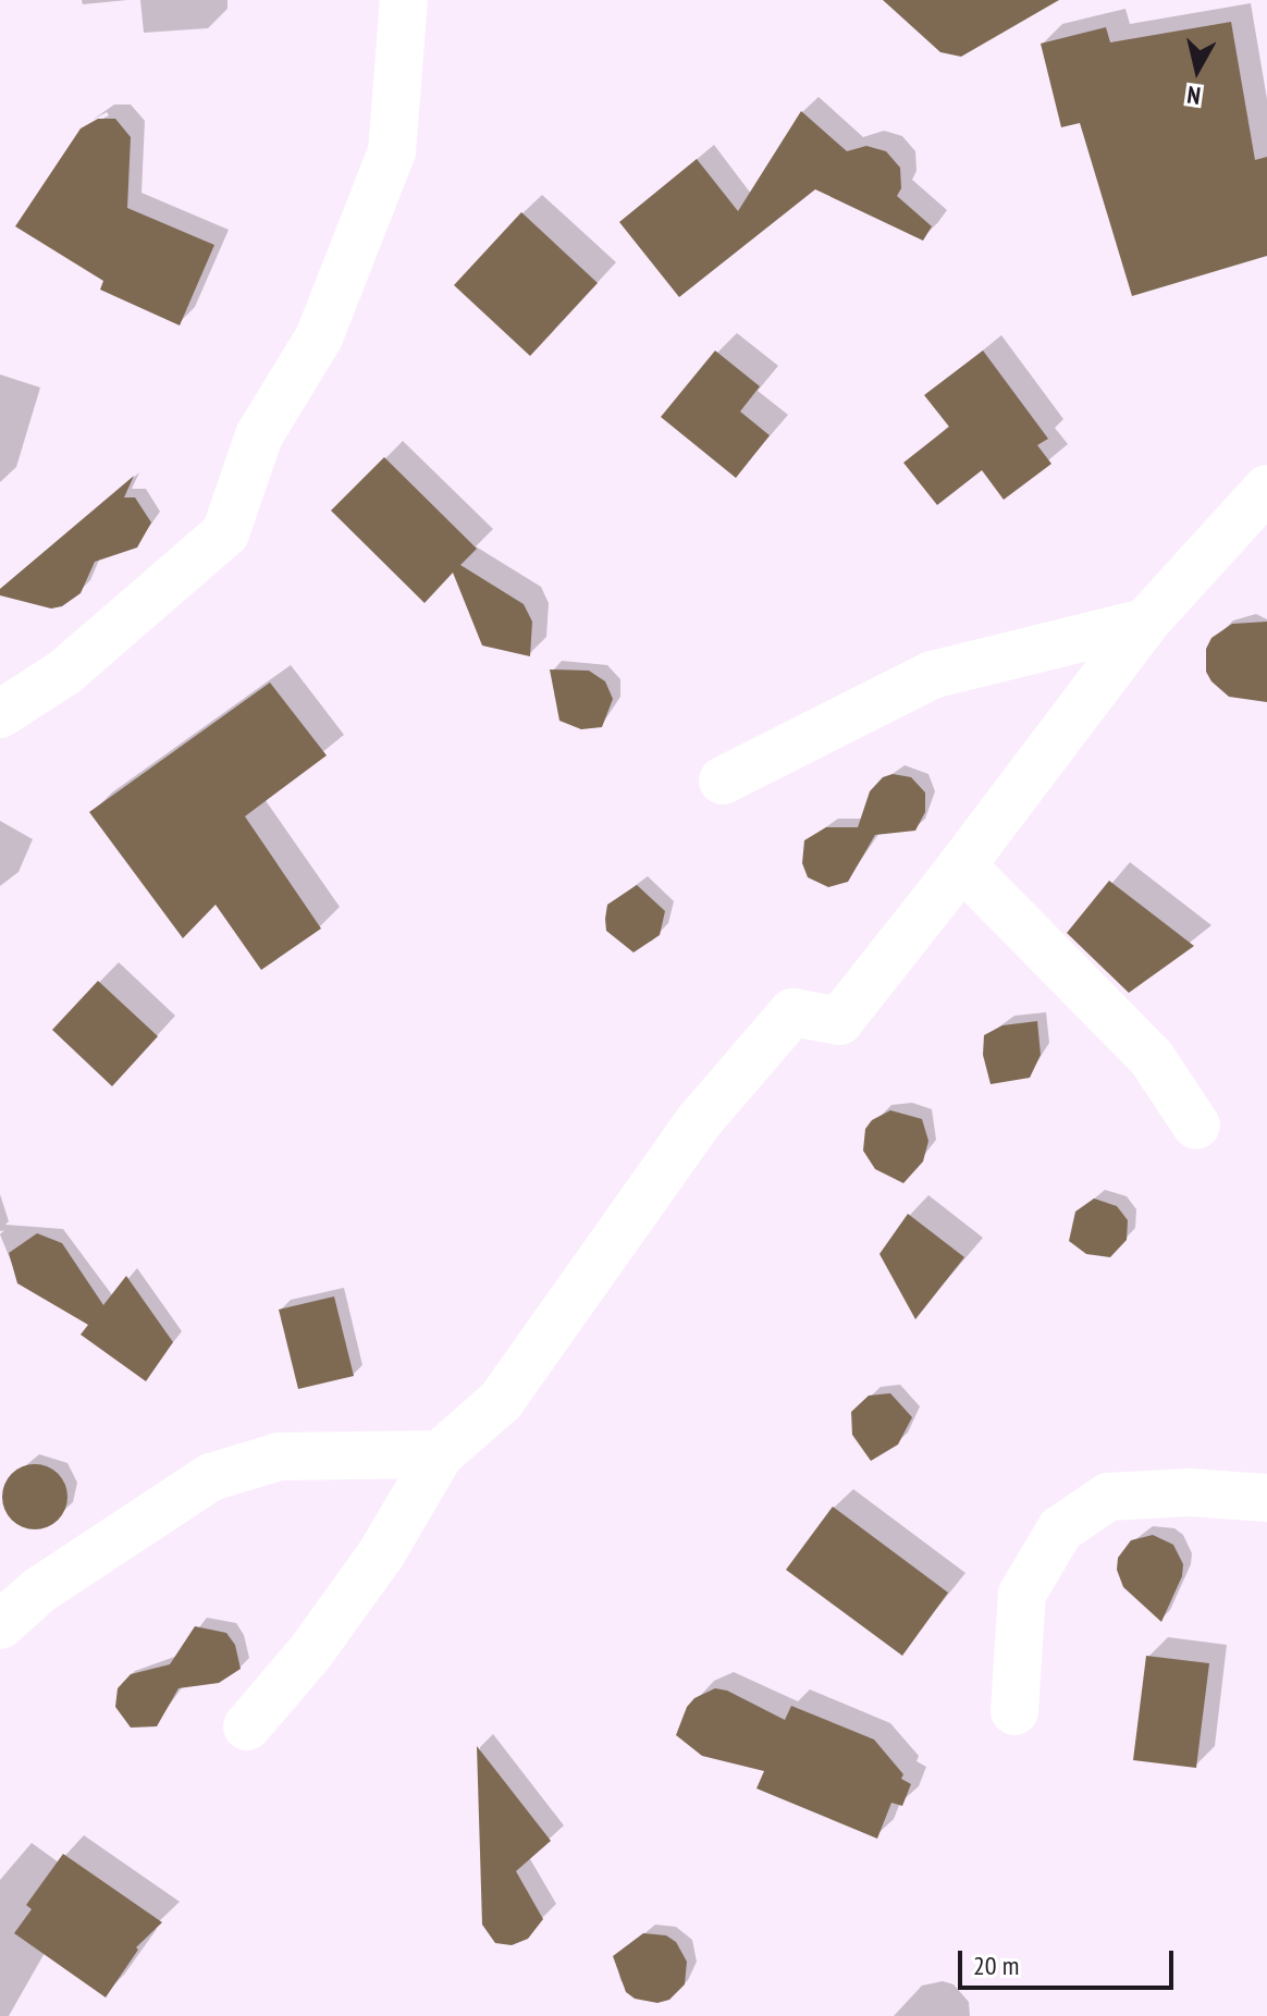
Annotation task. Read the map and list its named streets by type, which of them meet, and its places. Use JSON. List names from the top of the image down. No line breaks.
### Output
{"scale_bar":"20 m","north":"bottom"}
